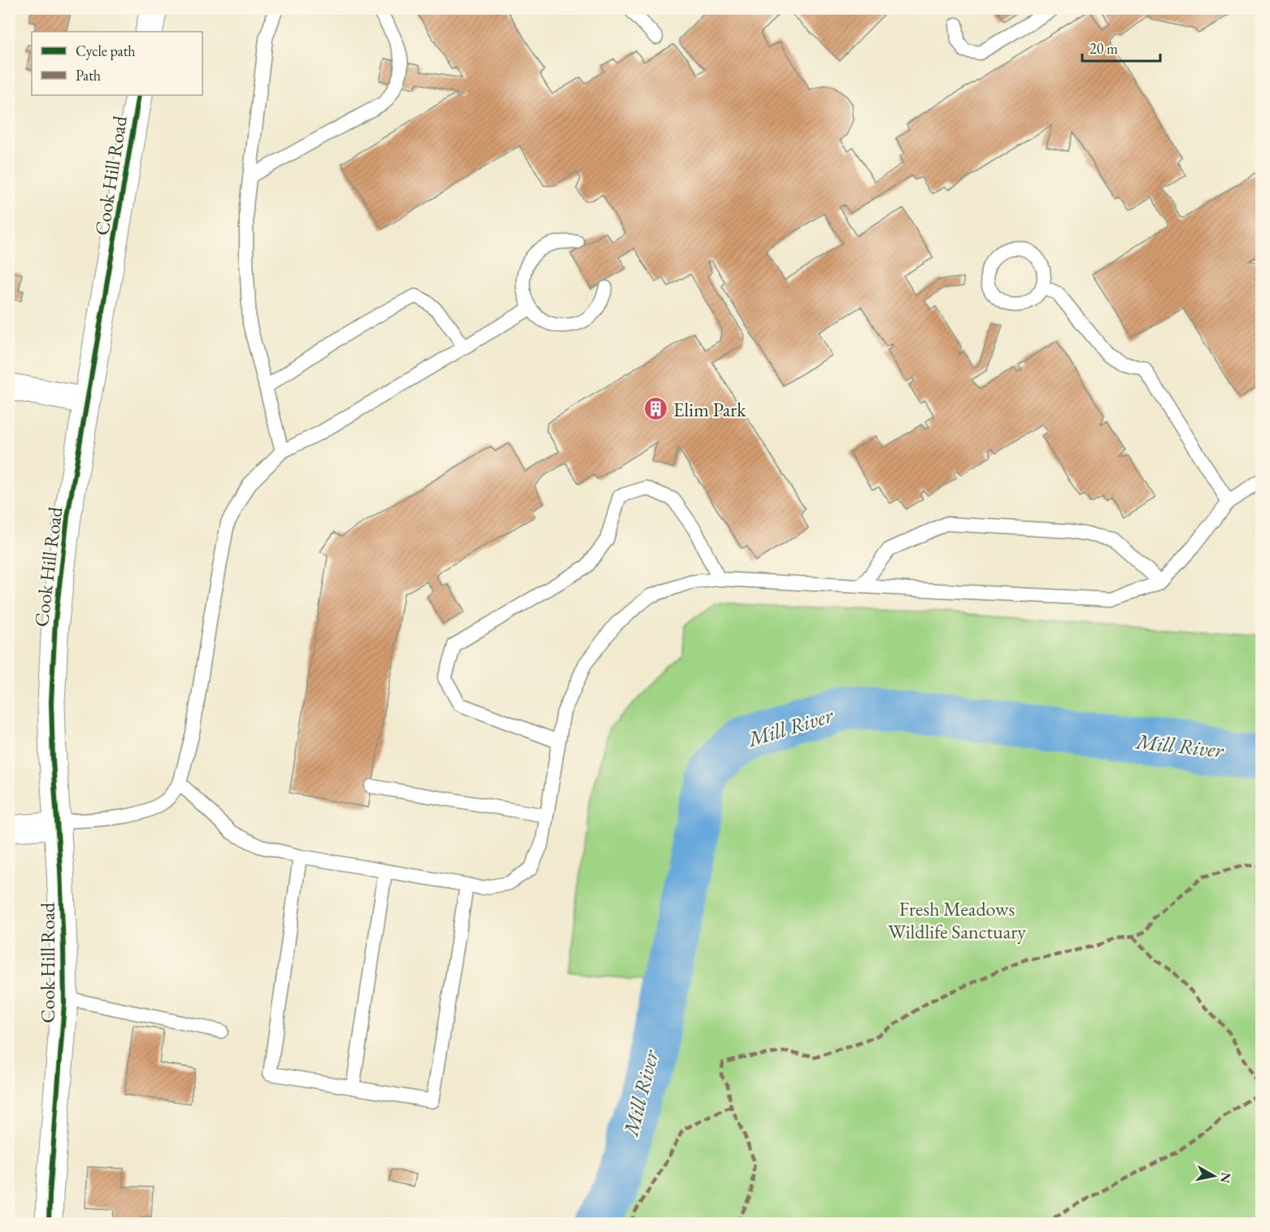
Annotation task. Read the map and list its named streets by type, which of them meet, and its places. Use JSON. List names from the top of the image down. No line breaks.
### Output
{"streets":{"street":["Cook Hill Road"]},"water":["Mill River"],"parks":["Fresh Meadows Wildlife Sanctuary"],"places":{"building":["Elim Park"]},"legend":["Cycle path","Path"],"scale_bar":"20 m","north":"right"}
